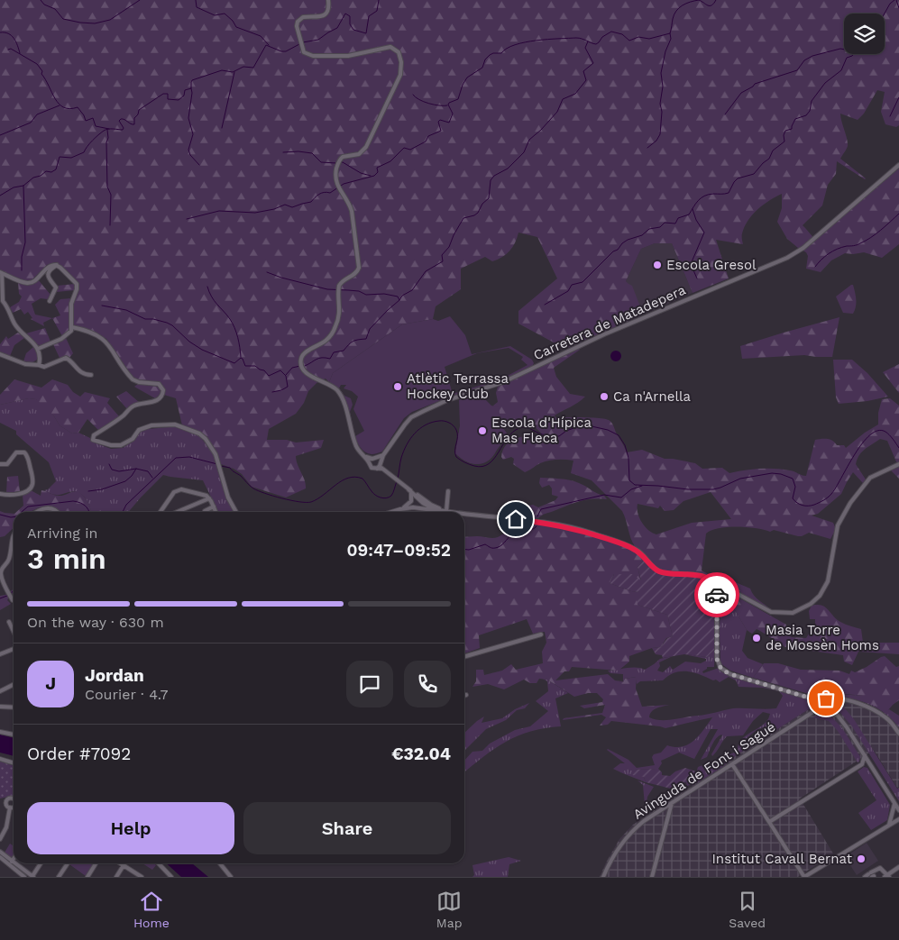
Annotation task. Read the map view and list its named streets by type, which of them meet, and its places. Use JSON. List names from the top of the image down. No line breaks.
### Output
{"streets":{"street":["Carretera de Matadepera","Avinguda de Font i Sagué"]},"places":["Escola Gresol","Atlètic Terrassa Hockey Club","Ca n'Arnella","Escola d'Hípica Mas Fleca","Masia Torre de Mossèn Homs","Institut Cavall Bernat"],"page":{"heading":["3 min","Arriving in","09:47–09:52"],"panel":["Jordan","Courier · 4.7","Order #7092","€32.04"],"bar":"On the way · 630 m","round":"J","buttons":["Help","Share"],"tabs":["Home","Map","Saved"]}}
